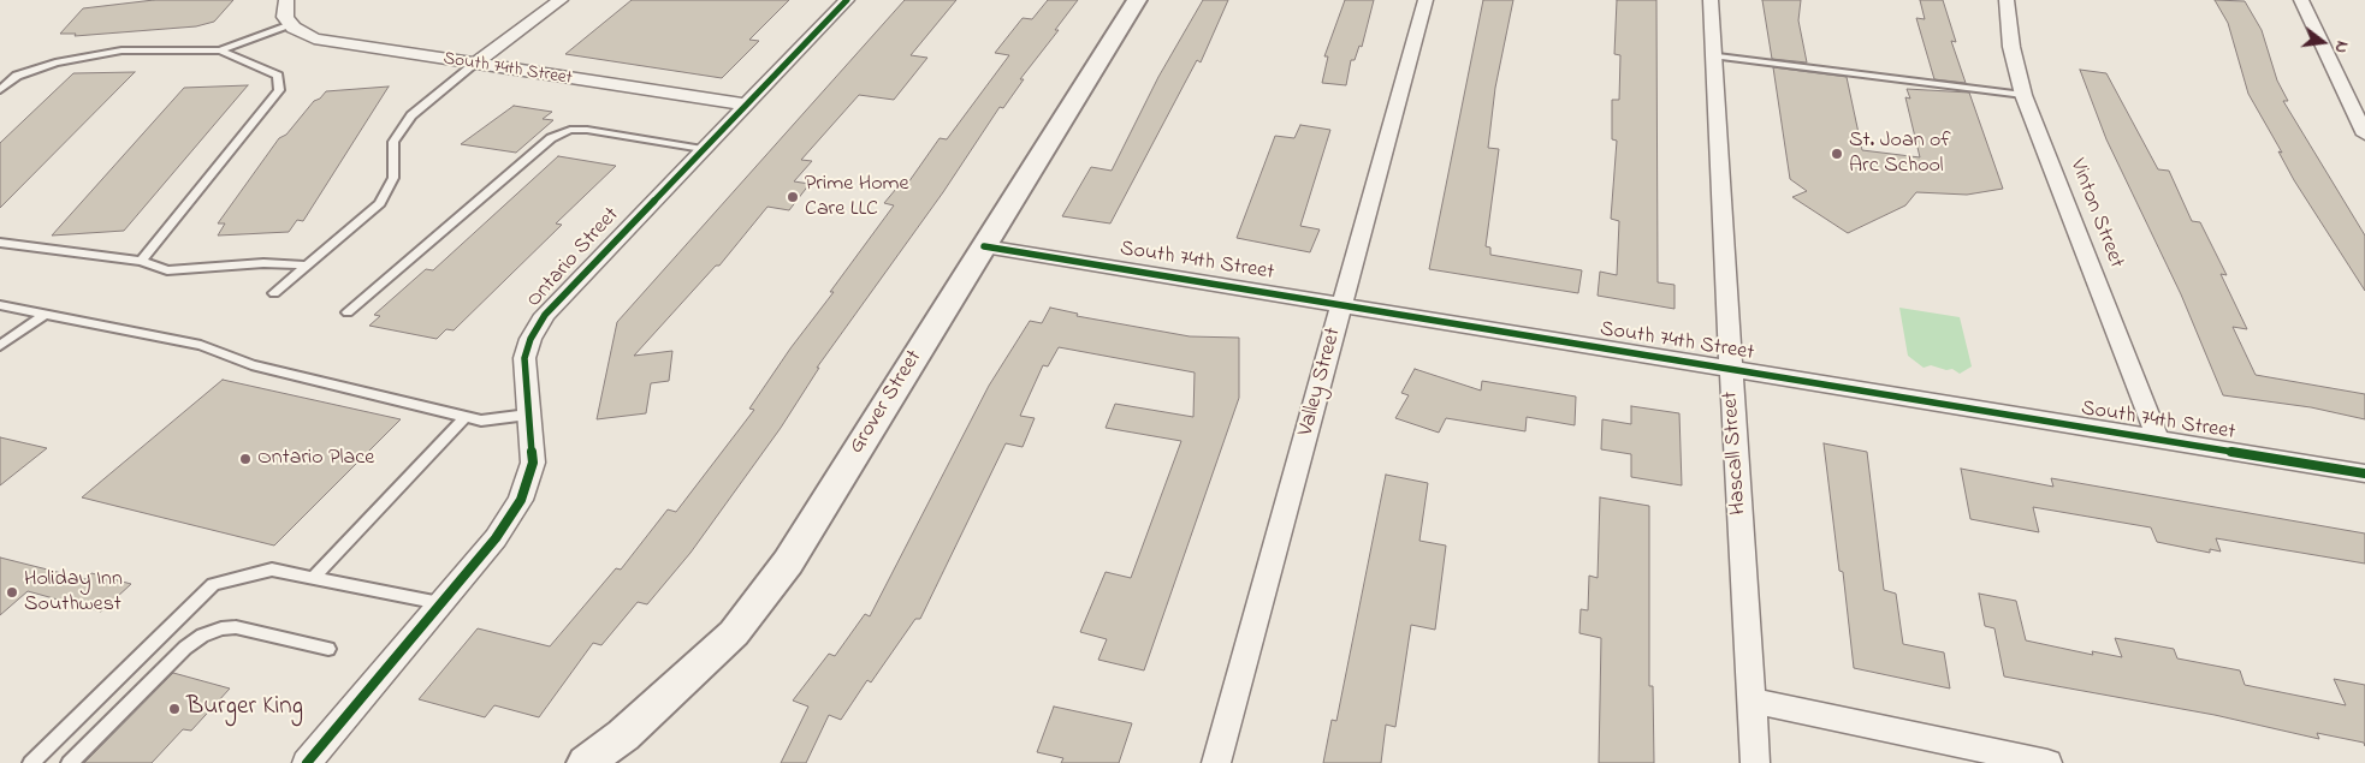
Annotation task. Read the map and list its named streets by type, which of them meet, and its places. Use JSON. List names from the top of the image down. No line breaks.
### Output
{"streets":{"street":["South 74th Street","Vinton Street","Ontario Street","Valley Street","Grover Street","Hascall Street"]},"crossings":[["South 74th Street","Vinton Street"],["South 74th Street","Ontario Street"],["South 74th Street","Valley Street"],["South 74th Street","Grover Street"],["South 74th Street","Hascall Street"]],"places":["St. Joan of Arc School","Prime Home Care LLC","Ontario Place","Holiday Inn Southwest","Burger King"],"north":"right"}
